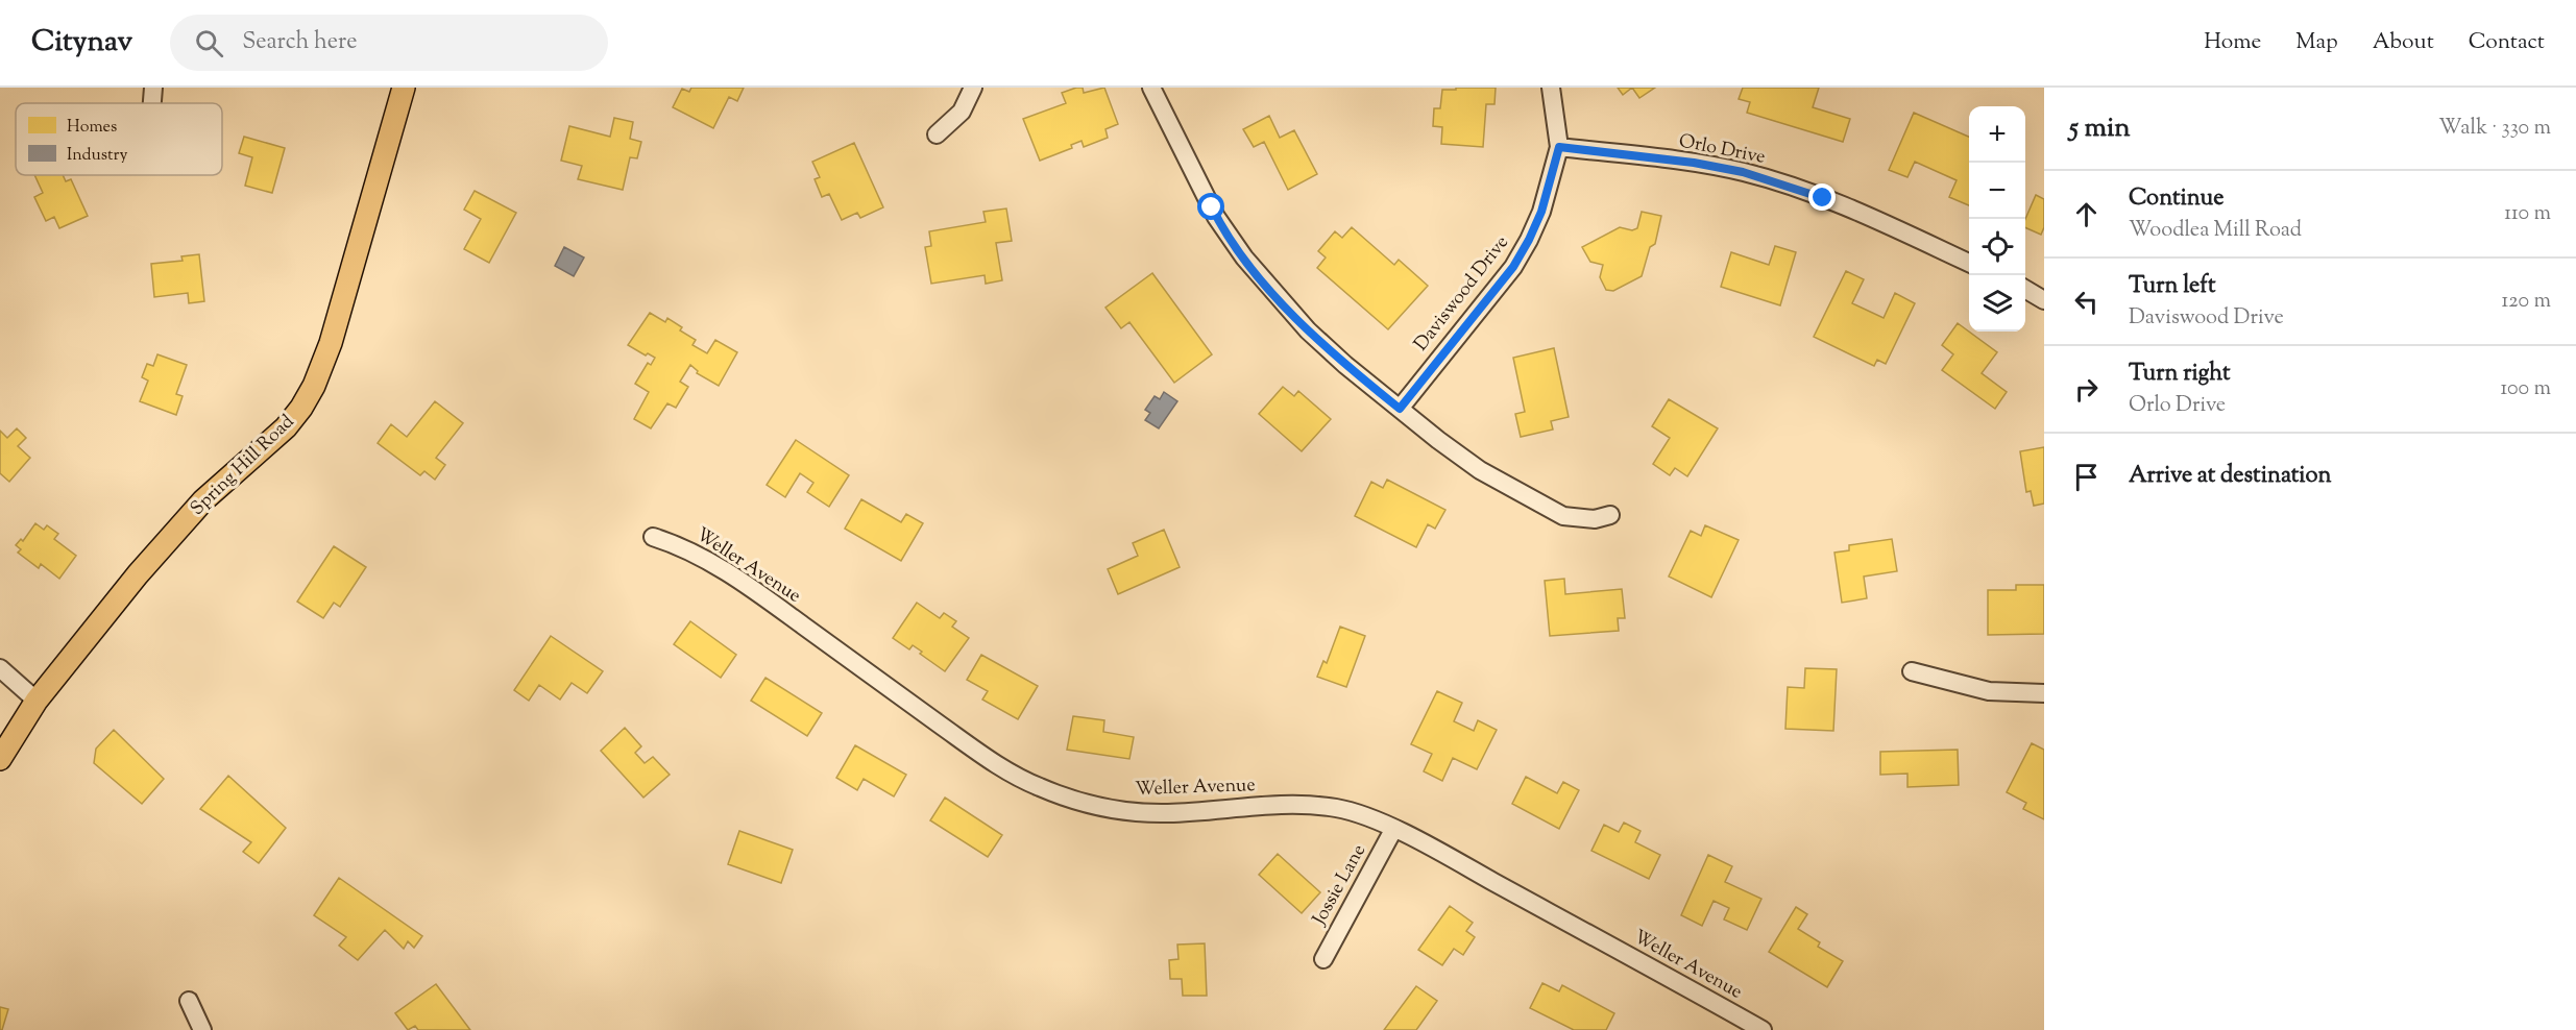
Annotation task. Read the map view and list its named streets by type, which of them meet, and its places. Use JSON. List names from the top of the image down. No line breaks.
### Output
{"streets":{"main road":["Spring Hill Road"],"street":["Orlo Drive","Daviswood Drive","Weller Avenue","Jossie Lane"]},"crossings":[["Orlo Drive","Daviswood Drive"],["Weller Avenue","Jossie Lane"]],"legend":["Homes","Industry"],"page":{"header":"Citynav","search":"Search here","nav":["Home","Map","About","Contact"],"heading":["5 min","Walk · 330 m"],"map_buttons":["+","−"],"list":[["Continue","Woodlea Mill Road","110 m"],["Turn left","Daviswood Drive","120 m"],["Turn right","Orlo Drive","100 m"],"Arrive at destination"]}}
